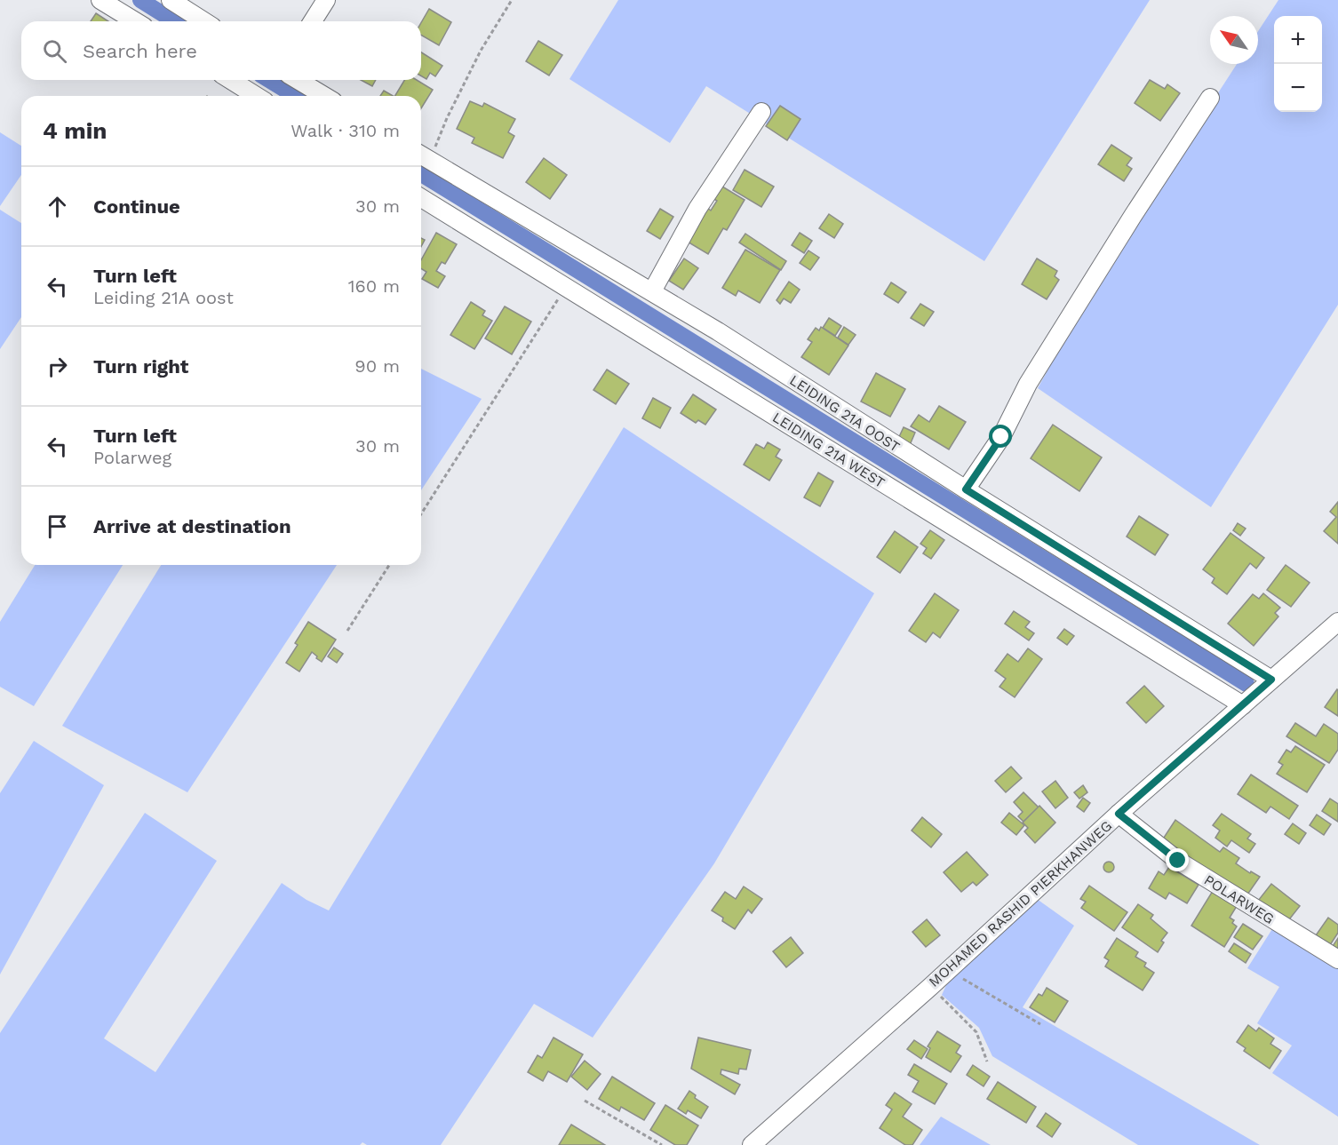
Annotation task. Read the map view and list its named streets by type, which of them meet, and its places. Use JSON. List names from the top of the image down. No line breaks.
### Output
{"streets":{"street":["LEIDING 21A OOST","LEIDING 21A WEST","POLARWEG","MOHAMED RASHID PIERKHANWEG"]},"crossings":[["LEIDING 21A OOST","MOHAMED RASHID PIERKHANWEG"],["LEIDING 21A WEST","MOHAMED RASHID PIERKHANWEG"],["POLARWEG","MOHAMED RASHID PIERKHANWEG"]],"north":"top left","page":{"map_buttons":["+","−"],"search":"Search here","heading":["4 min","Walk · 310 m"],"list":[["Continue","30 m"],["Turn left","Leiding 21A oost","160 m"],["Turn right","90 m"],["Turn left","Polarweg","30 m"],"Arrive at destination"]}}
